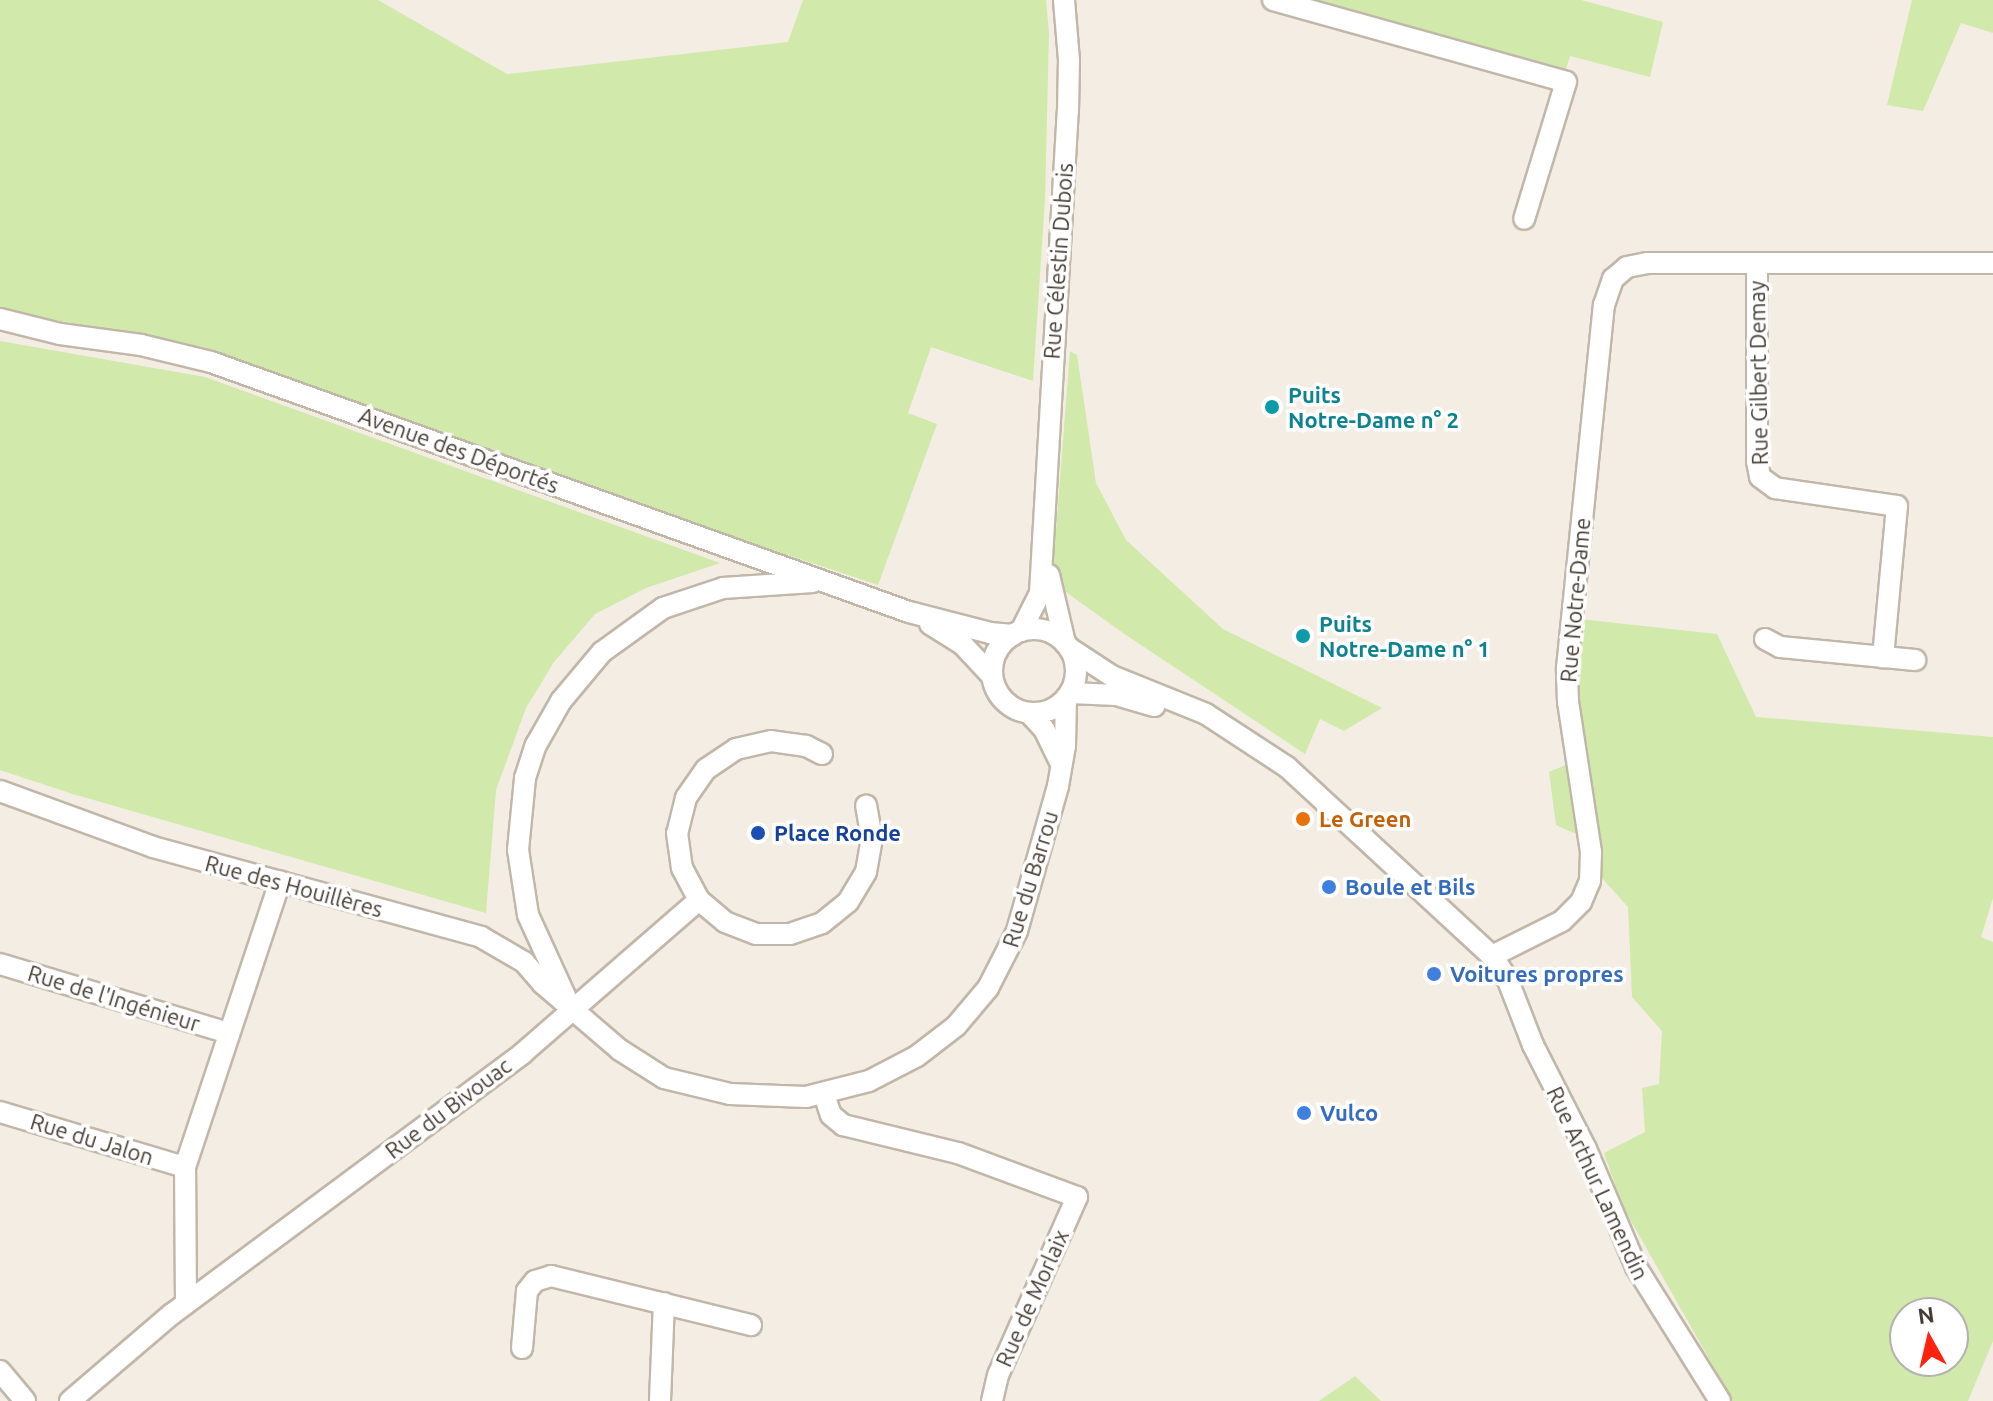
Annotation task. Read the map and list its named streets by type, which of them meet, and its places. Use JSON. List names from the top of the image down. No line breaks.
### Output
{"streets":{"street":["Rue Célestin Dubois","Rue Gilbert Demay","Avenue des Déportés","Rue Notre-Dame","Rue du Barrou","Rue des Houillères","Rue de l'Ingénieur","Rue du Bivouac","Rue du Jalon","Rue Arthur Lamendin","Rue de Morlaix"]},"crossings":[["Rue Célestin Dubois","Avenue des Déportés"],["Rue Célestin Dubois","Rue du Barrou"],["Rue Gilbert Demay","Rue Notre-Dame"],["Avenue des Déportés","Rue du Barrou"],["Rue Notre-Dame","Rue Arthur Lamendin"],["Rue du Barrou","Rue des Houillères"],["Rue du Barrou","Rue du Bivouac"],["Rue du Barrou","Rue de Morlaix"],["Rue des Houillères","Rue du Bivouac"]],"places":["Puits Notre-Dame n° 2","Puits Notre-Dame n° 1","Le Green","Place Ronde","Boule et Bils","Voitures propres","Vulco"],"north":"top"}
